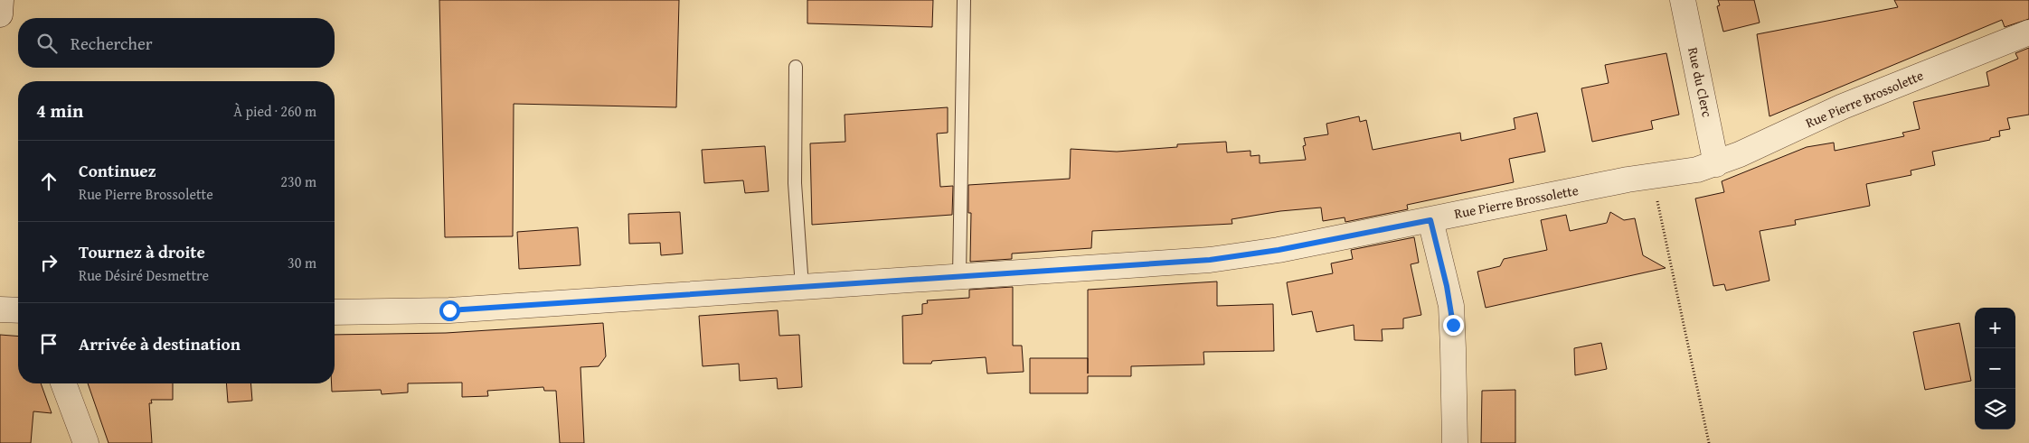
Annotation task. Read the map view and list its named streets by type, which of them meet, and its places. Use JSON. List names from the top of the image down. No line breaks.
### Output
{"streets":{"street":["Rue du Clerc","Rue Pierre Brossolette"]},"crossings":[["Rue du Clerc","Rue Pierre Brossolette"]],"page":{"search":"Rechercher","heading":["4 min","À pied · 260 m"],"list":[["Continuez","Rue Pierre Brossolette","230 m"],["Tournez à droite","Rue Désiré Desmettre","30 m"],"Arrivée à destination"],"map_buttons":["+","−"]}}
